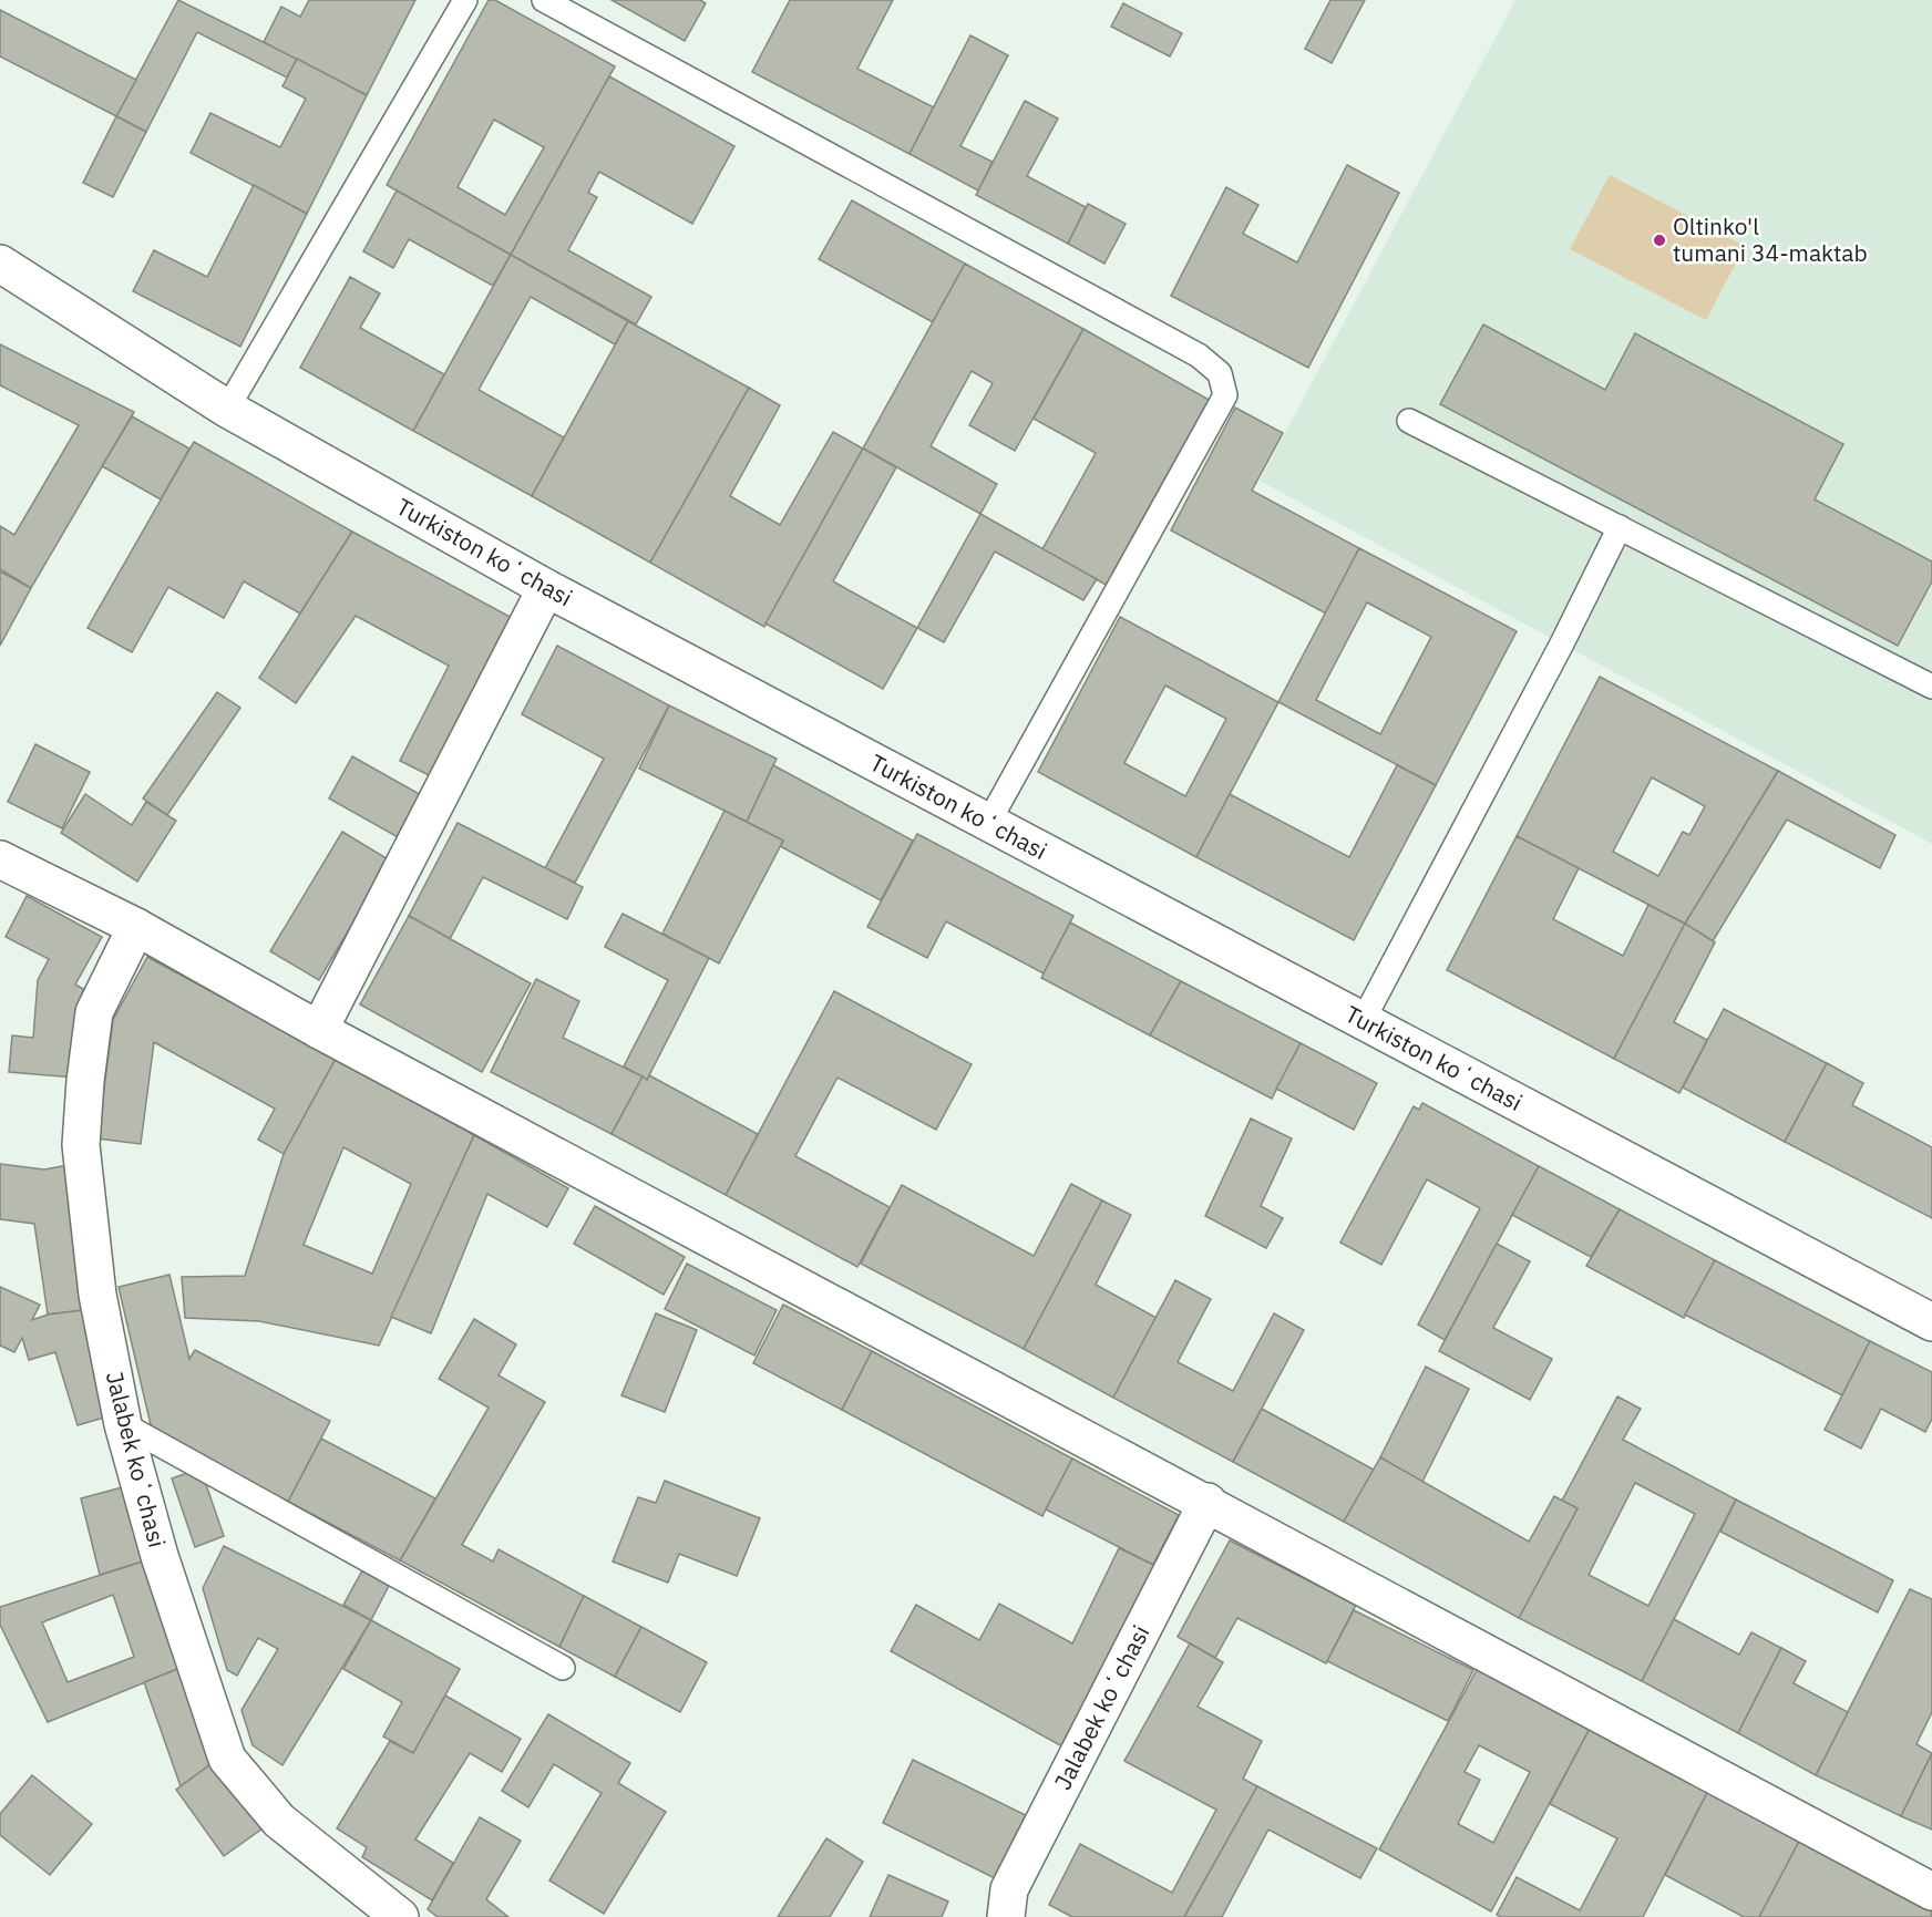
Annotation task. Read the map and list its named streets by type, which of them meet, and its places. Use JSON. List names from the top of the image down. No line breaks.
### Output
{"streets":{"street":["Turkiston koʻchasi","Jalabek koʻchasi"]},"places":["Oltinko'l tumani 34-maktab"]}
